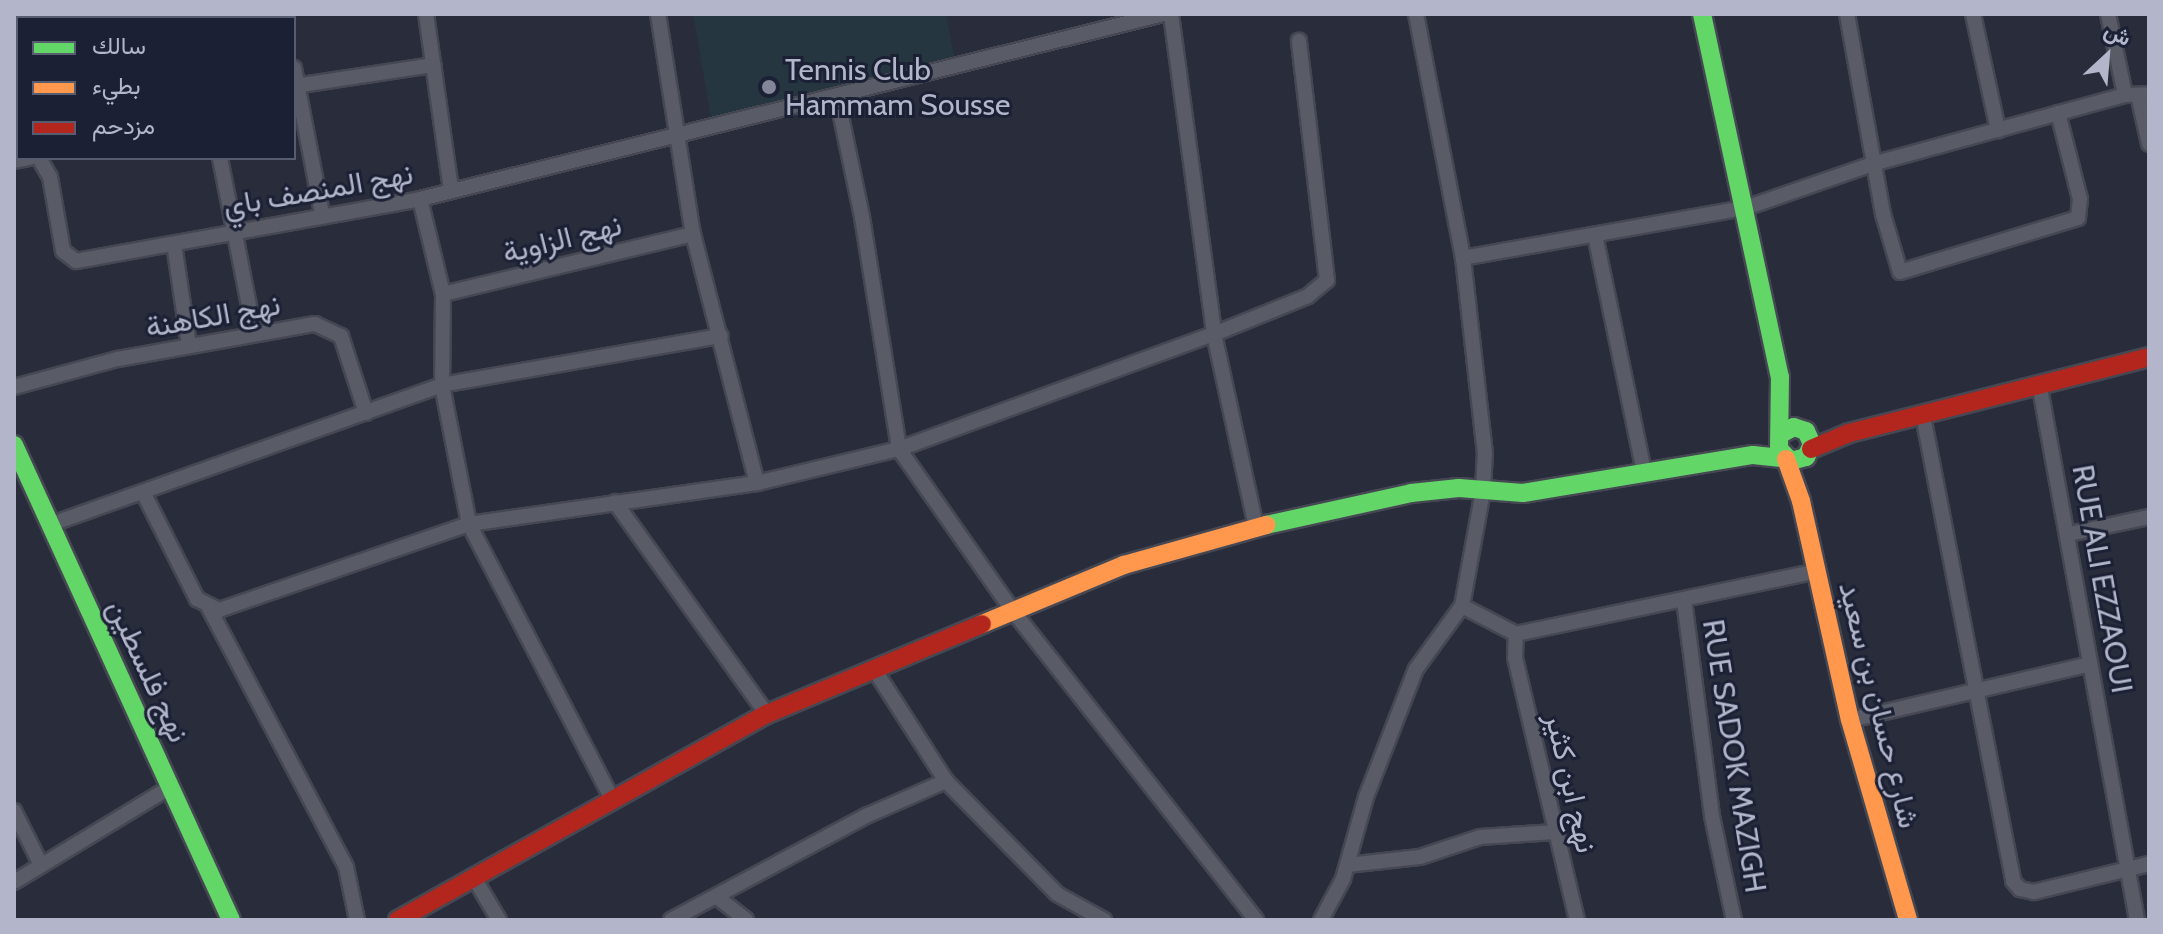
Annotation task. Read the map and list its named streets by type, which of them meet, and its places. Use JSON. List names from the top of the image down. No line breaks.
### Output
{"streets":{"street":["نهج المنصف باي","نهج الزاوية","نهج الكاهنة","RUE ALI EZZAOUI","نهج فلسطين","شارع حسان بن سعيد","RUE SADOK MAZIGH","نهج ابن كثير"]},"places":["Tennis Club Hammam Sousse"],"legend":["سالك","بطيء","مزدحم"],"north":"top right"}
